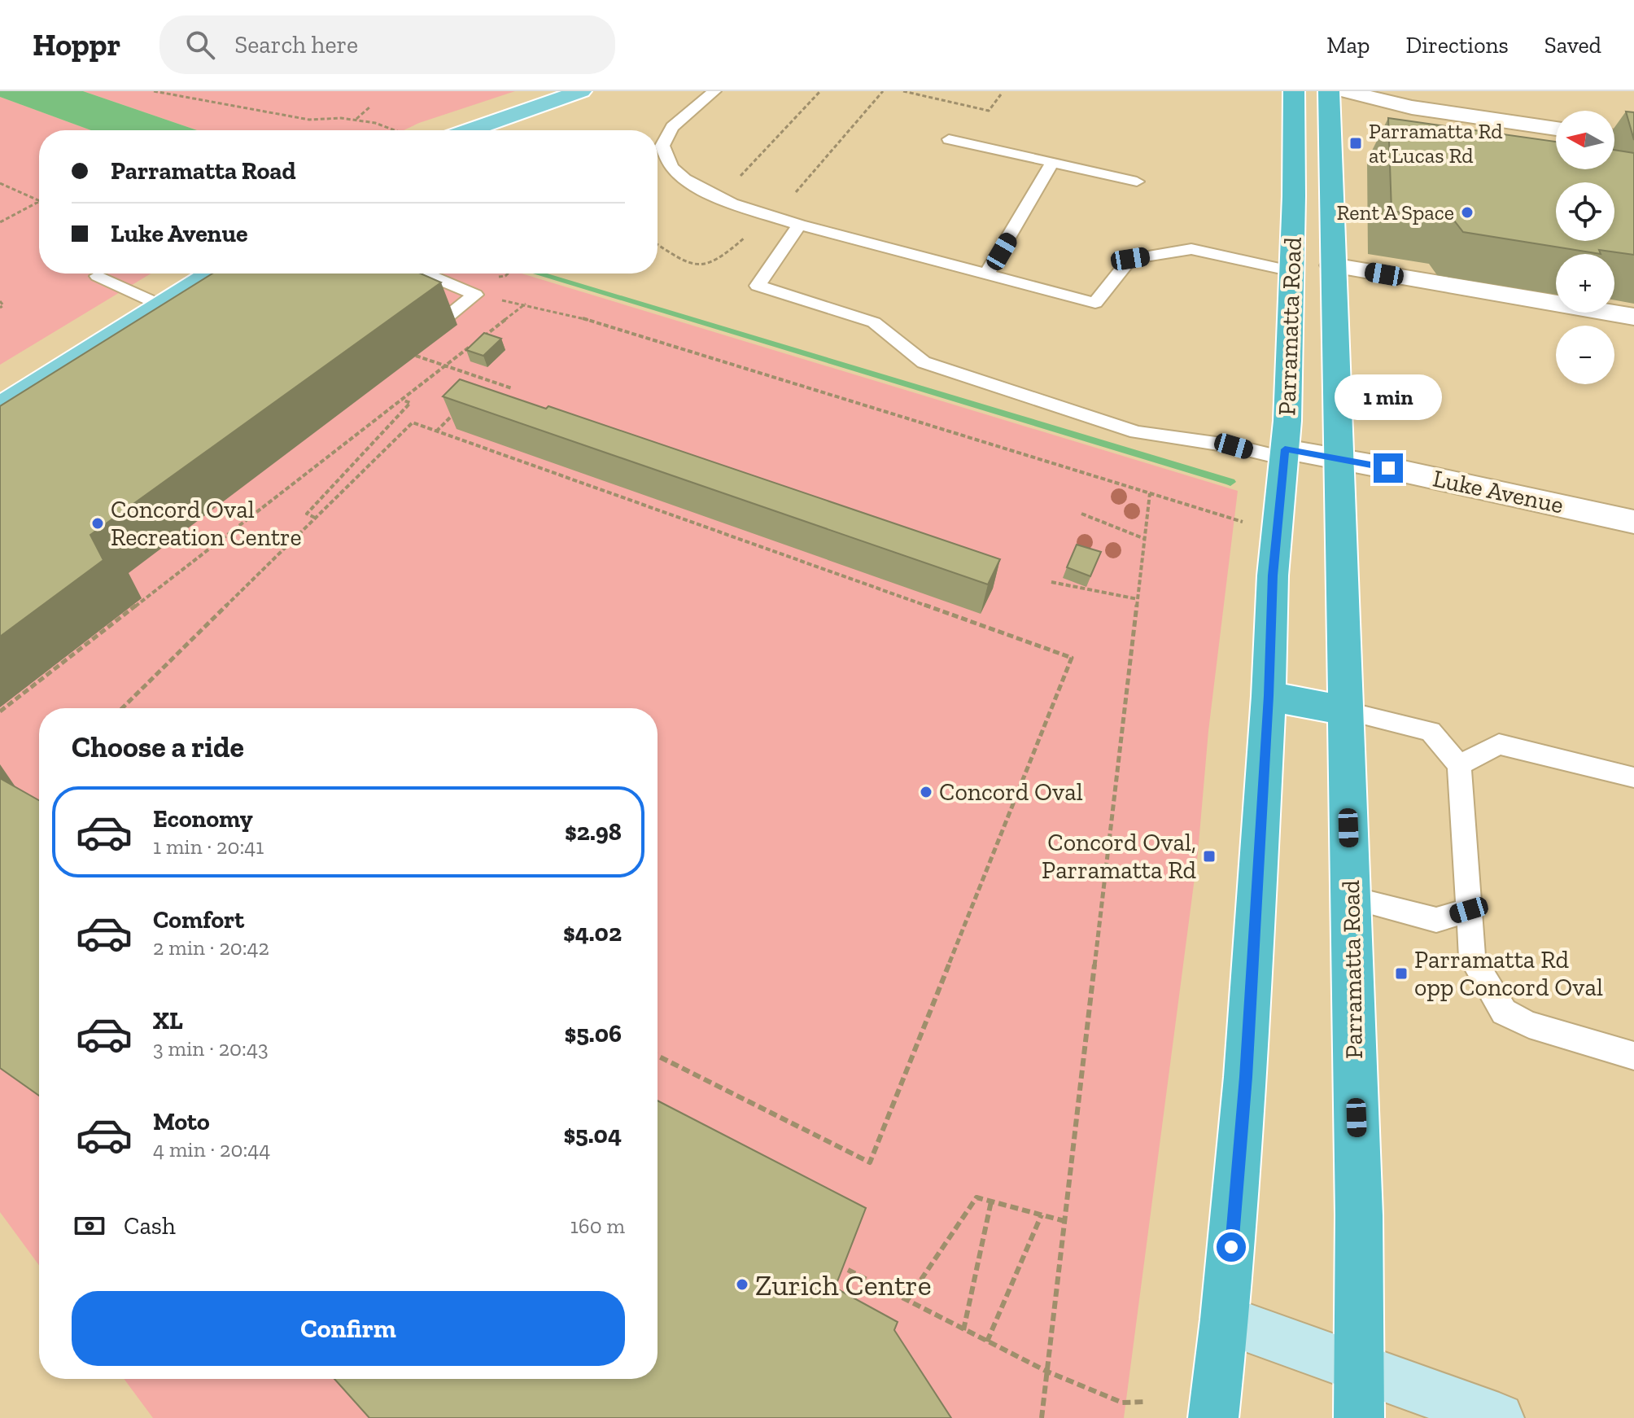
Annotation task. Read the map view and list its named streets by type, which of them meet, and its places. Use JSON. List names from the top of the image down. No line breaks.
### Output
{"streets":{"highway":["Parramatta Road"],"street":["Luke Avenue"]},"crossings":[["Parramatta Road","Luke Avenue"]],"places":{"transit":["Parramatta Rd at Lucas Rd","Concord Oval, Parramatta Rd","Parramatta Rd opp Concord Oval"],"other":["Rent A Space","Concord Oval Recreation Centre","Concord Oval","Zurich Centre"]},"north":"left","page":{"header":"Hoppr","search":"Search here","nav":["Map","Directions","Saved"],"map_buttons":["+","−"],"banner":["Parramatta Road","Luke Avenue"],"bubble":"1 min","heading":"Choose a ride","list":[{"name":"Economy","note":"1 min · 20:41","value":"$2.98"},{"name":"Comfort","note":"2 min · 20:42","value":"$4.02"},{"name":"XL","note":"3 min · 20:43","value":"$5.06"},{"name":"Moto","note":"4 min · 20:44","value":"$5.04"}],"pay":["Cash","160 m"],"buttons":"Confirm"}}
